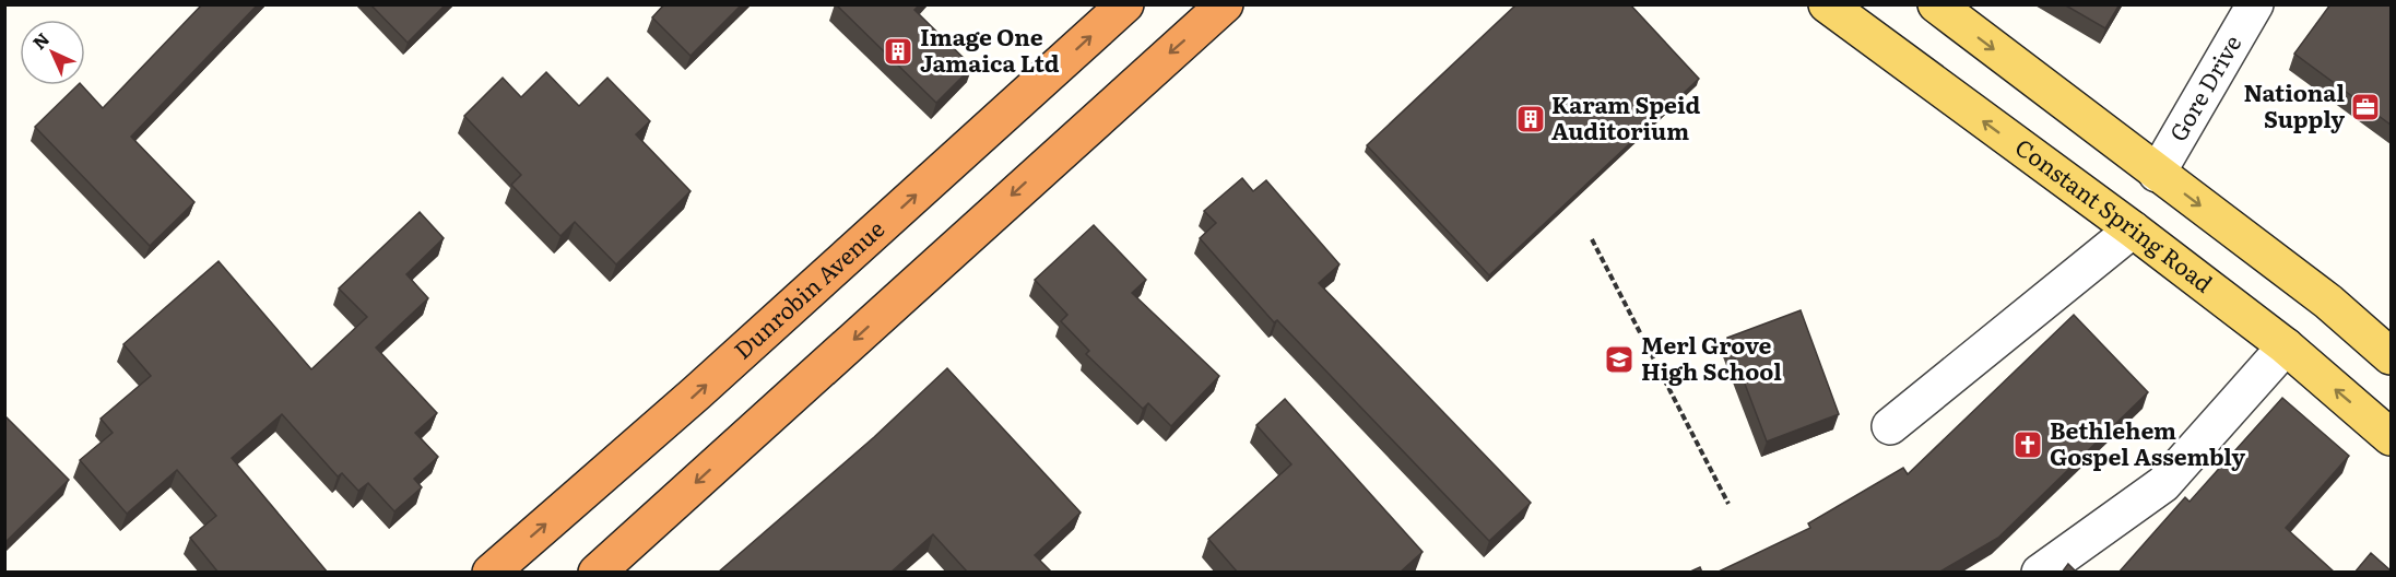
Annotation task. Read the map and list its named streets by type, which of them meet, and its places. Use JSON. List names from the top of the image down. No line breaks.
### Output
{"streets":{"highway":["Dunrobin Avenue"],"main road":["Constant Spring Road"],"street":["Gore Drive"]},"places":{"building":["Image One Jamaica Ltd","Karam Speid Auditorium"],"office":["National Supply"],"school or university":["Merl Grove High School"],"church":["Bethlehem Gospel Assembly"]},"north":"top left"}
